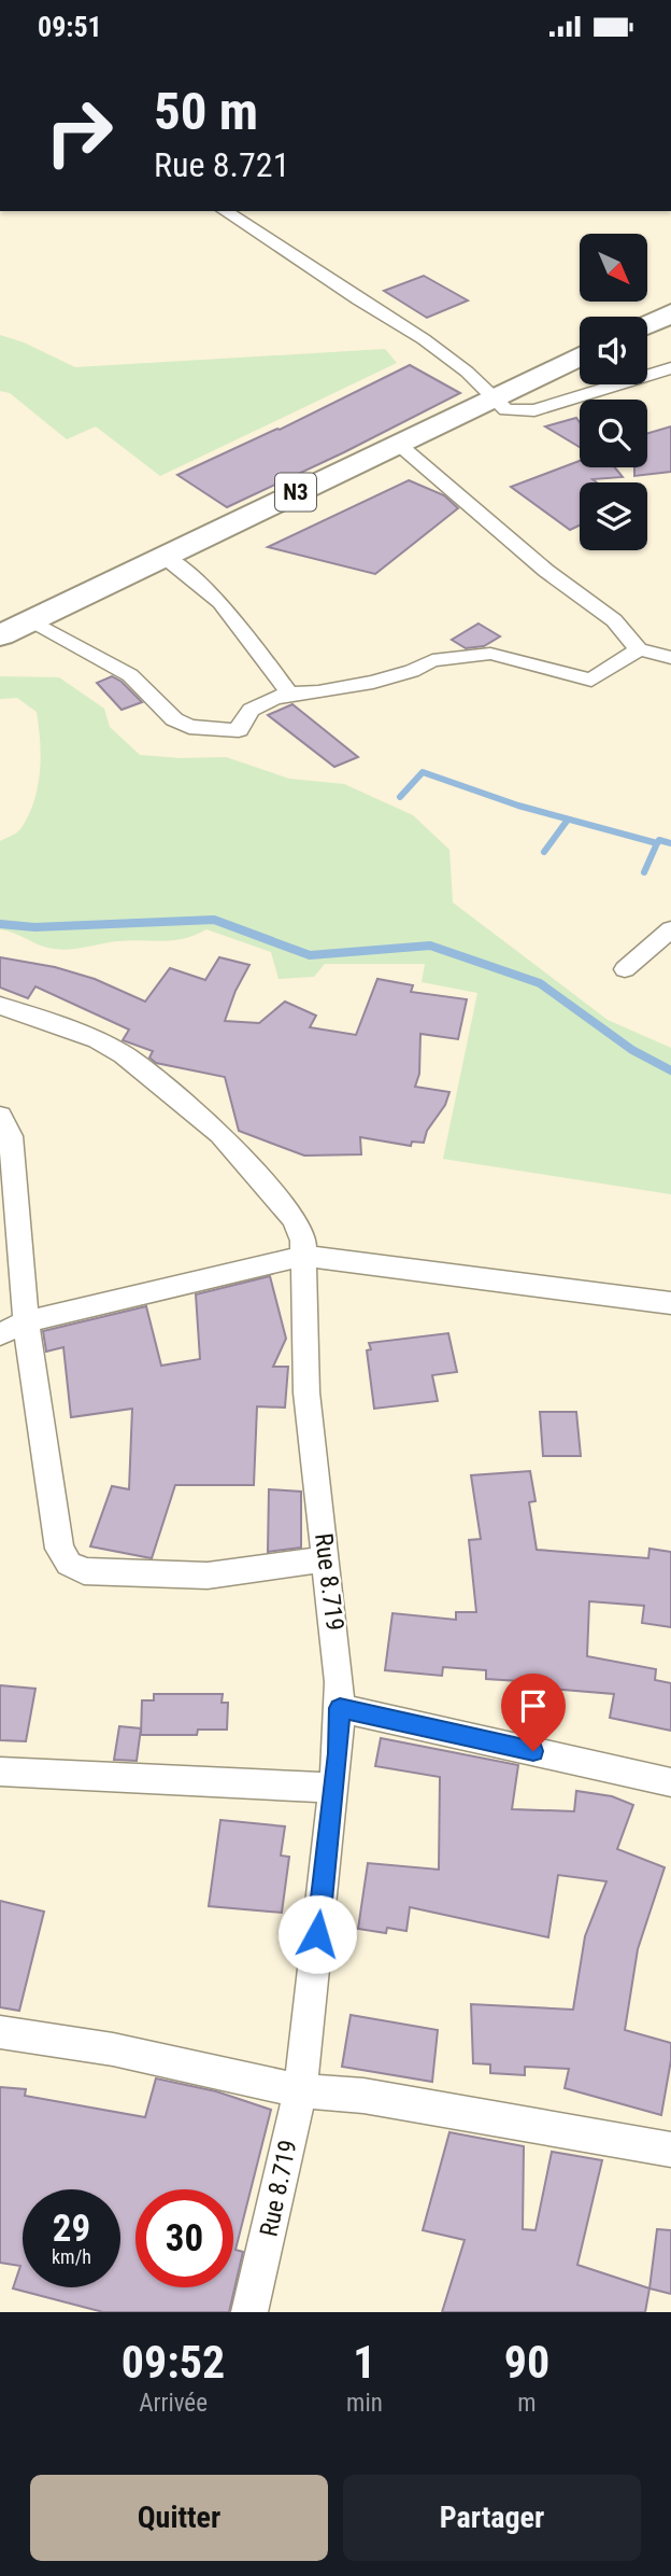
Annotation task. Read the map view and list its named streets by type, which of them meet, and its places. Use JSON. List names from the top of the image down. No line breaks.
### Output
{"streets":{"highway":["N3"],"street":["Rue 8.719"]},"north":"bottom right","page":{"status":"09:51","turn":["50 m","Rue 8.721"],"speed":"29 km/h","limit":"30","eta":["09:52","Arrivée","1","min","90","m"],"buttons":["Quitter","Partager"]}}
